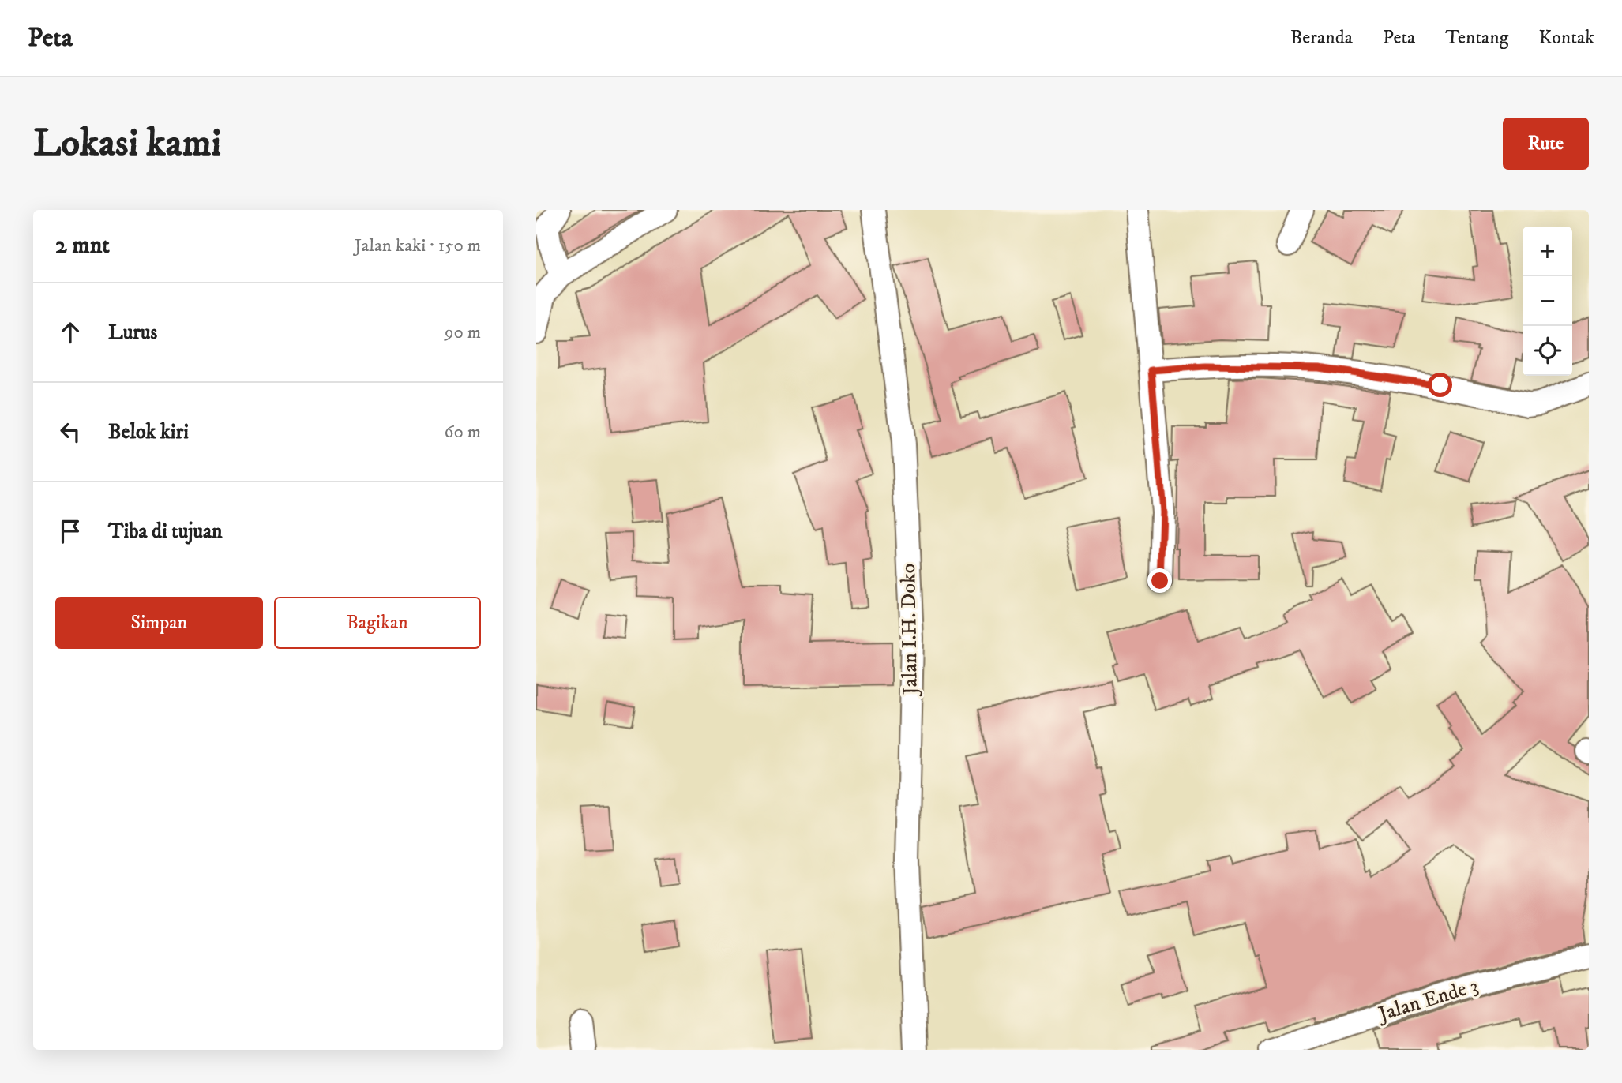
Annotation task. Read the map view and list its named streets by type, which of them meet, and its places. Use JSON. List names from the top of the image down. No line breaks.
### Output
{"streets":{"street":["Jalan I.H. Doko","Jalan Ende 3"]},"page":{"header":"Peta","nav":["Beranda","Peta","Tentang","Kontak"],"buttons":["Rute",["Simpan","Bagikan"]],"title":"Lokasi kami","heading":["2 mnt","Jalan kaki · 150 m"],"map_buttons":["+","−"],"list":[["Lurus","90 m"],["Belok kiri","60 m"],"Tiba di tujuan"]}}
